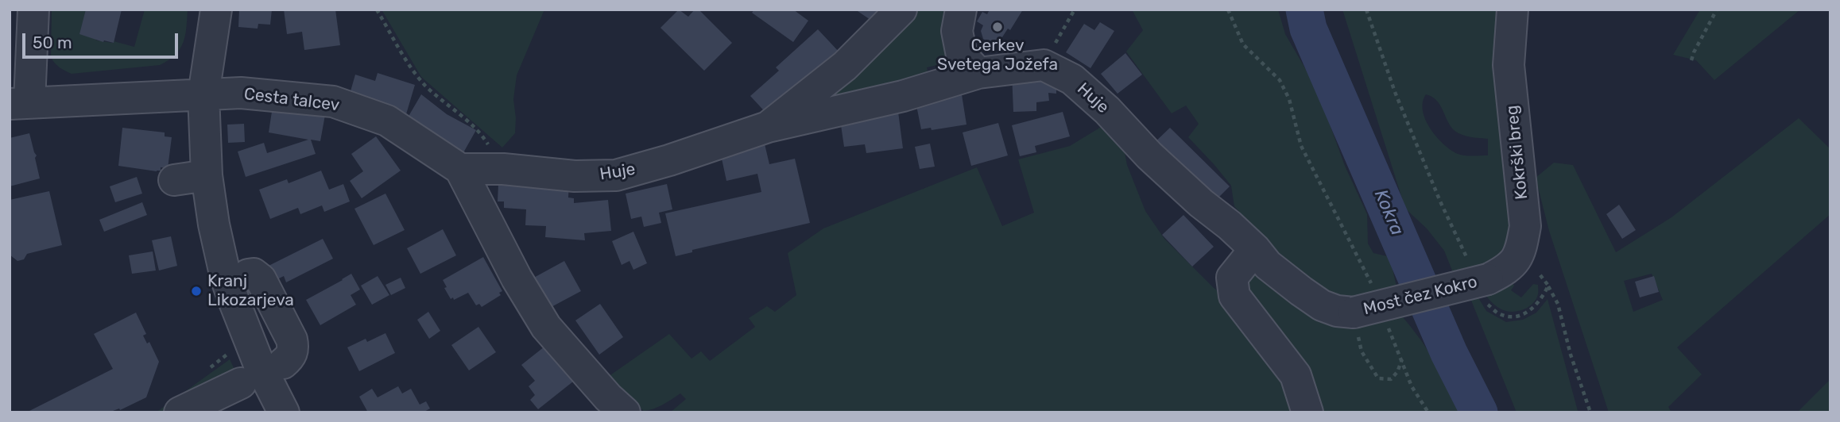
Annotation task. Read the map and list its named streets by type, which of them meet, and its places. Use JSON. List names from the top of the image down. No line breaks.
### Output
{"streets":{"street":["Huje","Cesta talcev","Kokrški breg","Most čez Kokro"]},"crossings":[["Huje","Cesta talcev"],["Huje","Most čez Kokro"],["Kokrški breg","Most čez Kokro"]],"water":["Kokra"],"places":["Cerkev Svetega Jožefa","Kranj Likozarjeva"],"scale_bar":"50 m"}
